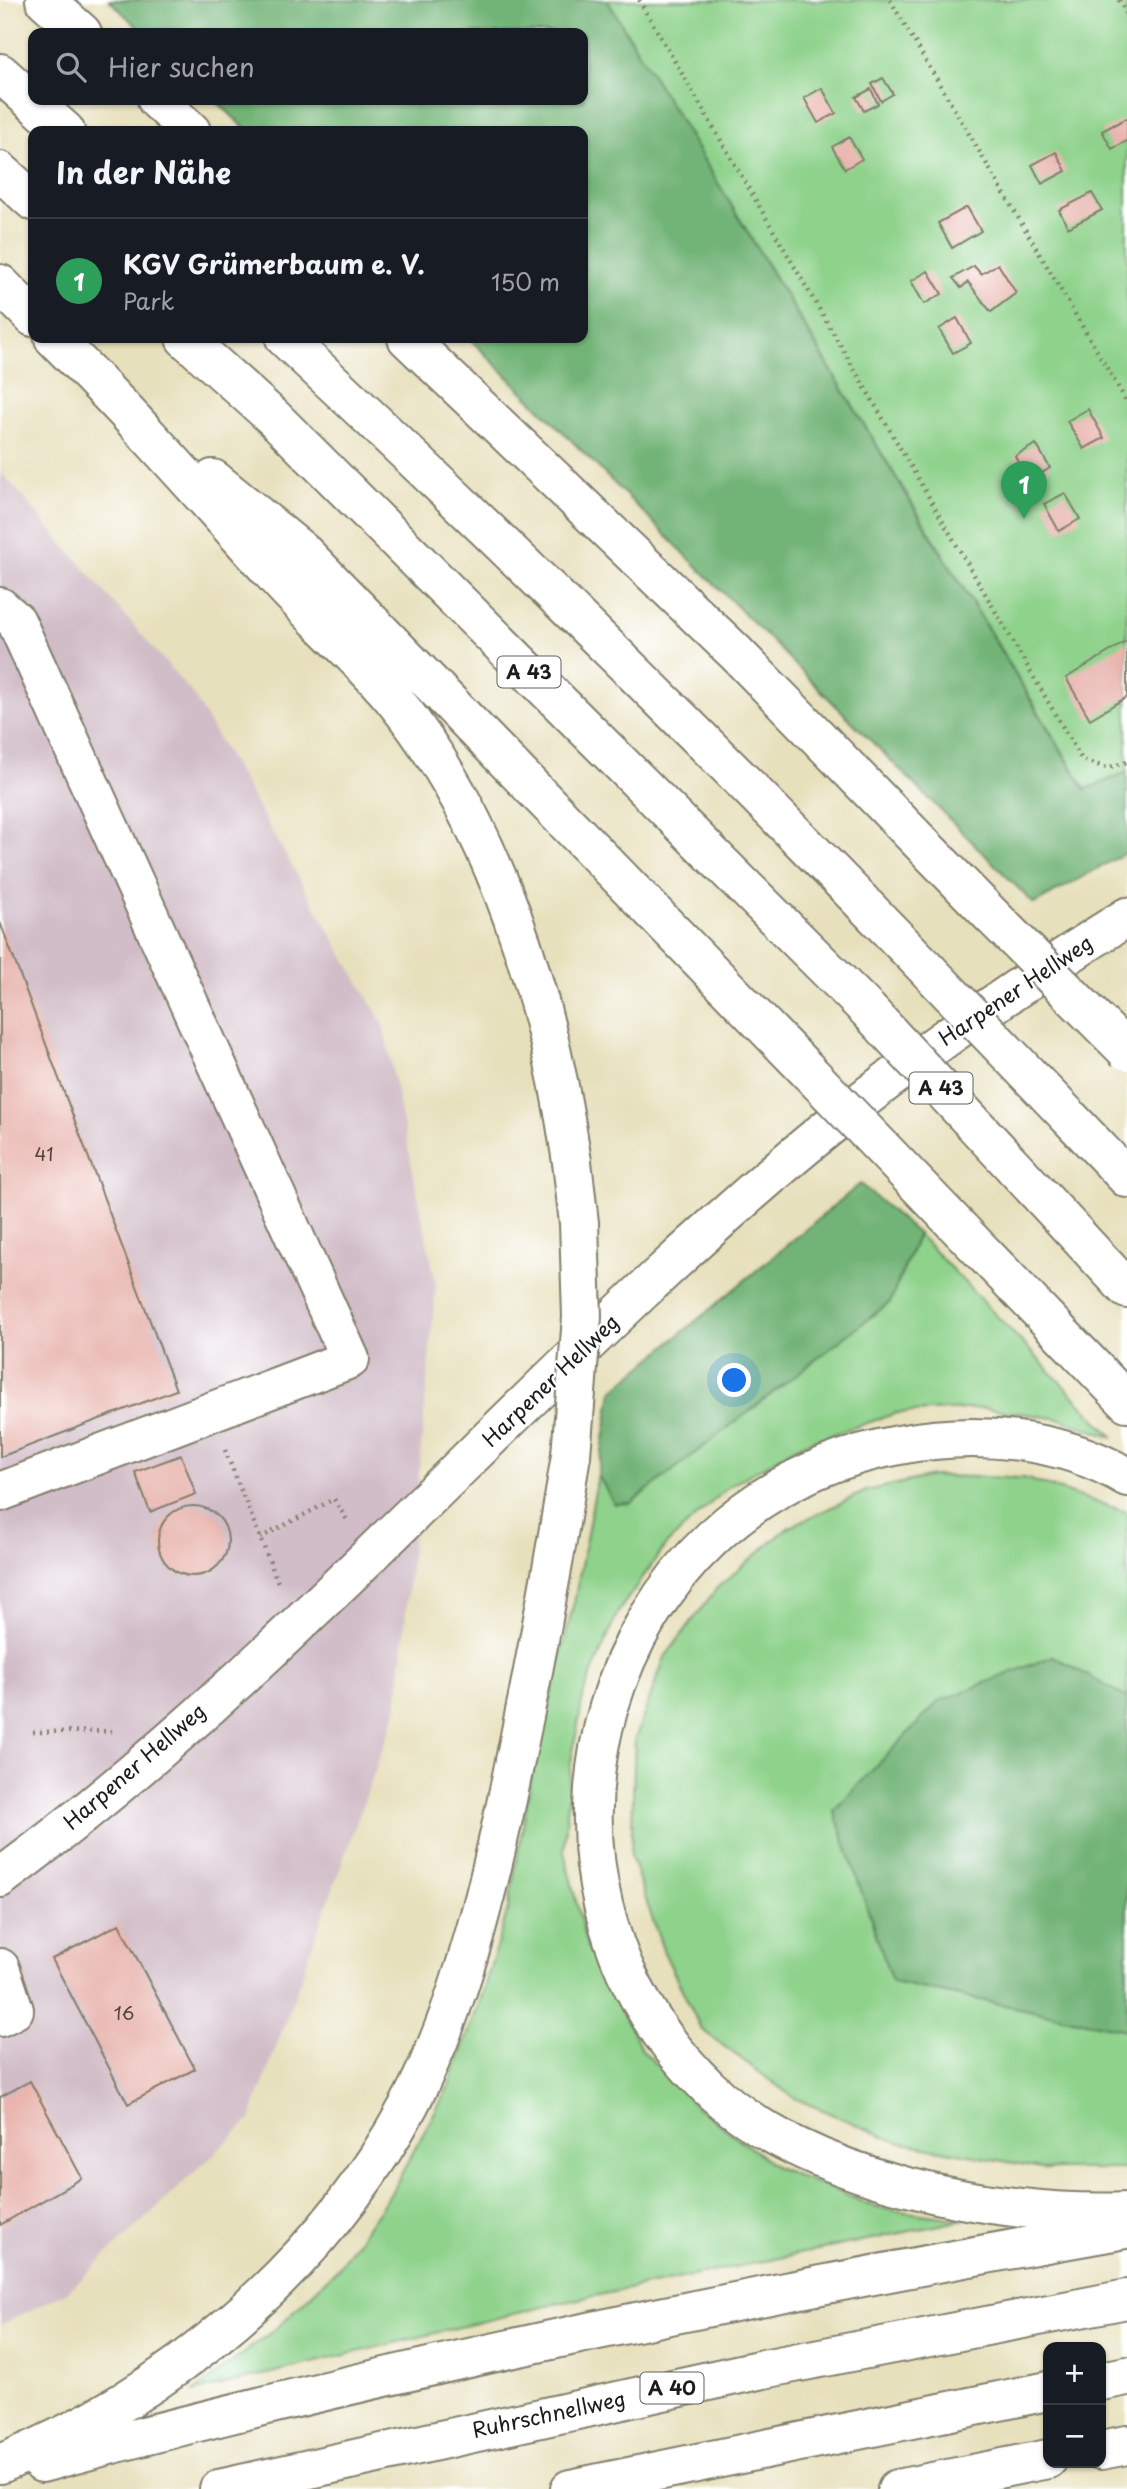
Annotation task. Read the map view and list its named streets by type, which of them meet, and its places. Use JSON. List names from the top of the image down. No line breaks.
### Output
{"streets":{"main road":["A 43","Harpener Hellweg","A 40","Ruhrschnellweg"]},"house_numbers":["41","16"],"page":{"search":"Hier suchen","heading":"In der Nähe","list":[{"mark":"1","name":"KGV Grümerbaum e. V.","note":"Park","value":"150 m"}],"pins":"1","map_buttons":["+","−"]}}
